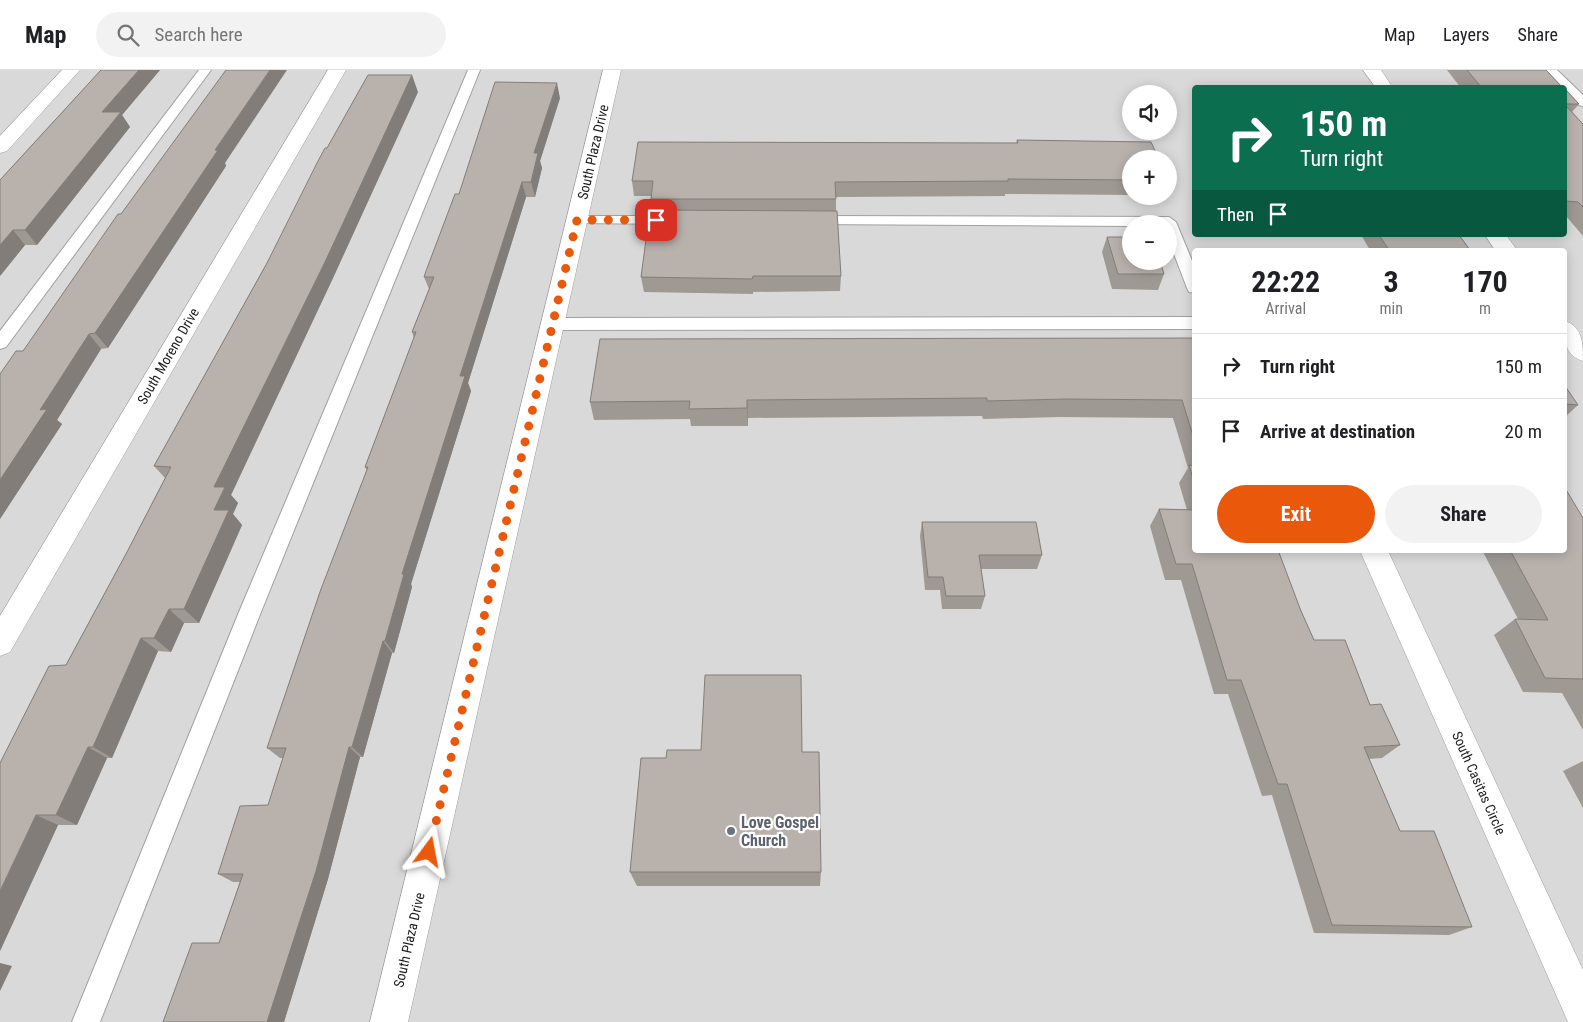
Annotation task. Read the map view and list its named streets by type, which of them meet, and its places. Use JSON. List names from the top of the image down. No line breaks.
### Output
{"streets":{"street":["South Plaza Drive","South Moreno Drive","South Casitas Circle"]},"places":["Love Gospel Church"],"page":{"header":"Map","search":"Search here","nav":["Map","Layers","Share"],"map_buttons":["+","−"],"turn":["150 m","Turn right"],"then":"Then","eta":["22:22","Arrival","3","min","170","m"],"list":[{"name":"Turn right","value":"150 m"},{"name":"Arrive at destination","value":"20 m"}],"buttons":["Exit","Share"]}}
